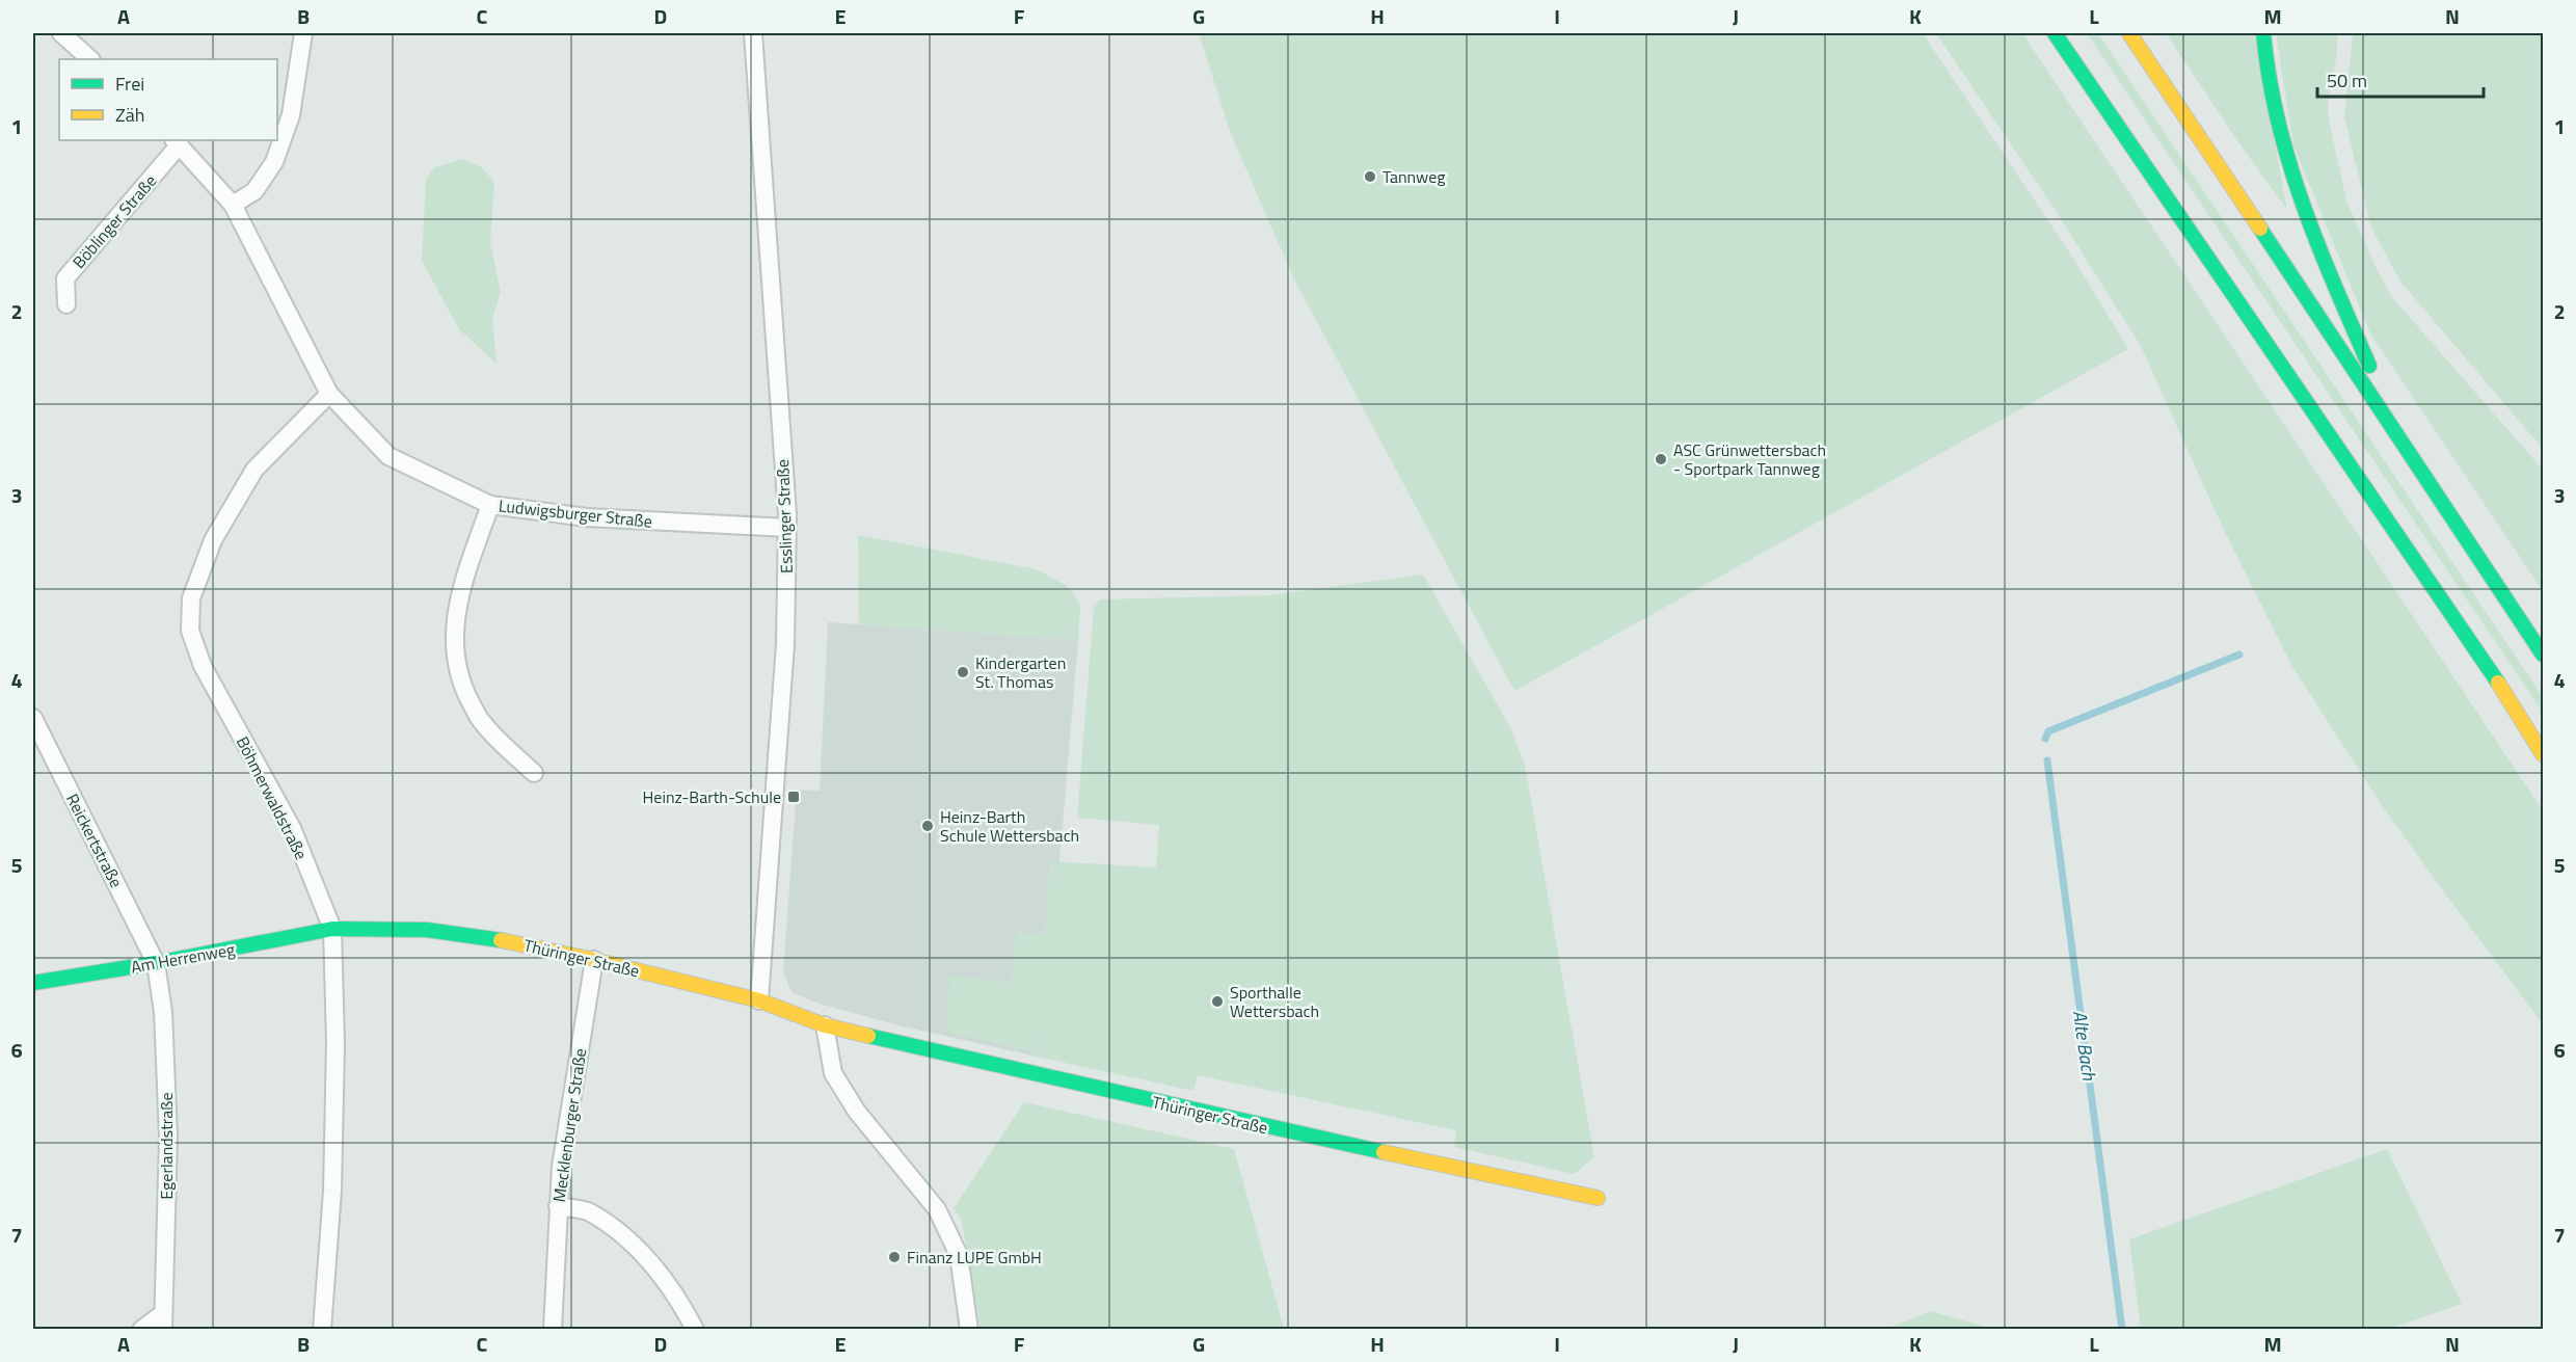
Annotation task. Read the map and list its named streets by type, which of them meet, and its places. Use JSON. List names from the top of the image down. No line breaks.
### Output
{"streets":{"main road":["Am Herrenweg","Thüringer Straße"],"street":["Böblinger Straße","Ludwigsburger Straße","Esslinger Straße","Böhmerwaldstraße","Reickertstraße","Mecklenburger Straße","Egerlandstraße"]},"crossings":[["Böblinger Straße","Ludwigsburger Straße"],["Ludwigsburger Straße","Esslinger Straße"],["Ludwigsburger Straße","Böhmerwaldstraße"],["Esslinger Straße","Thüringer Straße"],["Böhmerwaldstraße","Am Herrenweg"],["Böhmerwaldstraße","Thüringer Straße"],["Reickertstraße","Am Herrenweg"],["Reickertstraße","Egerlandstraße"],["Am Herrenweg","Thüringer Straße"],["Am Herrenweg","Egerlandstraße"],["Thüringer Straße","Mecklenburger Straße"]],"water":["Alte Bach"],"places":{"other":["Tannweg","ASC Grünwettersbach - Sportpark Tannweg","Kindergarten St. Thomas","Heinz-Barth Schule Wettersbach","Sporthalle Wettersbach","Finanz LUPE GmbH"],"transit":["Heinz-Barth-Schule"]},"legend":["Frei","Zäh"],"scale_bar":"50 m","grid":{"columns":["A","B","C","D","E","F","G","H","I","J","K","L","M","N"],"rows":["1","2","3","4","5","6","7"]}}
